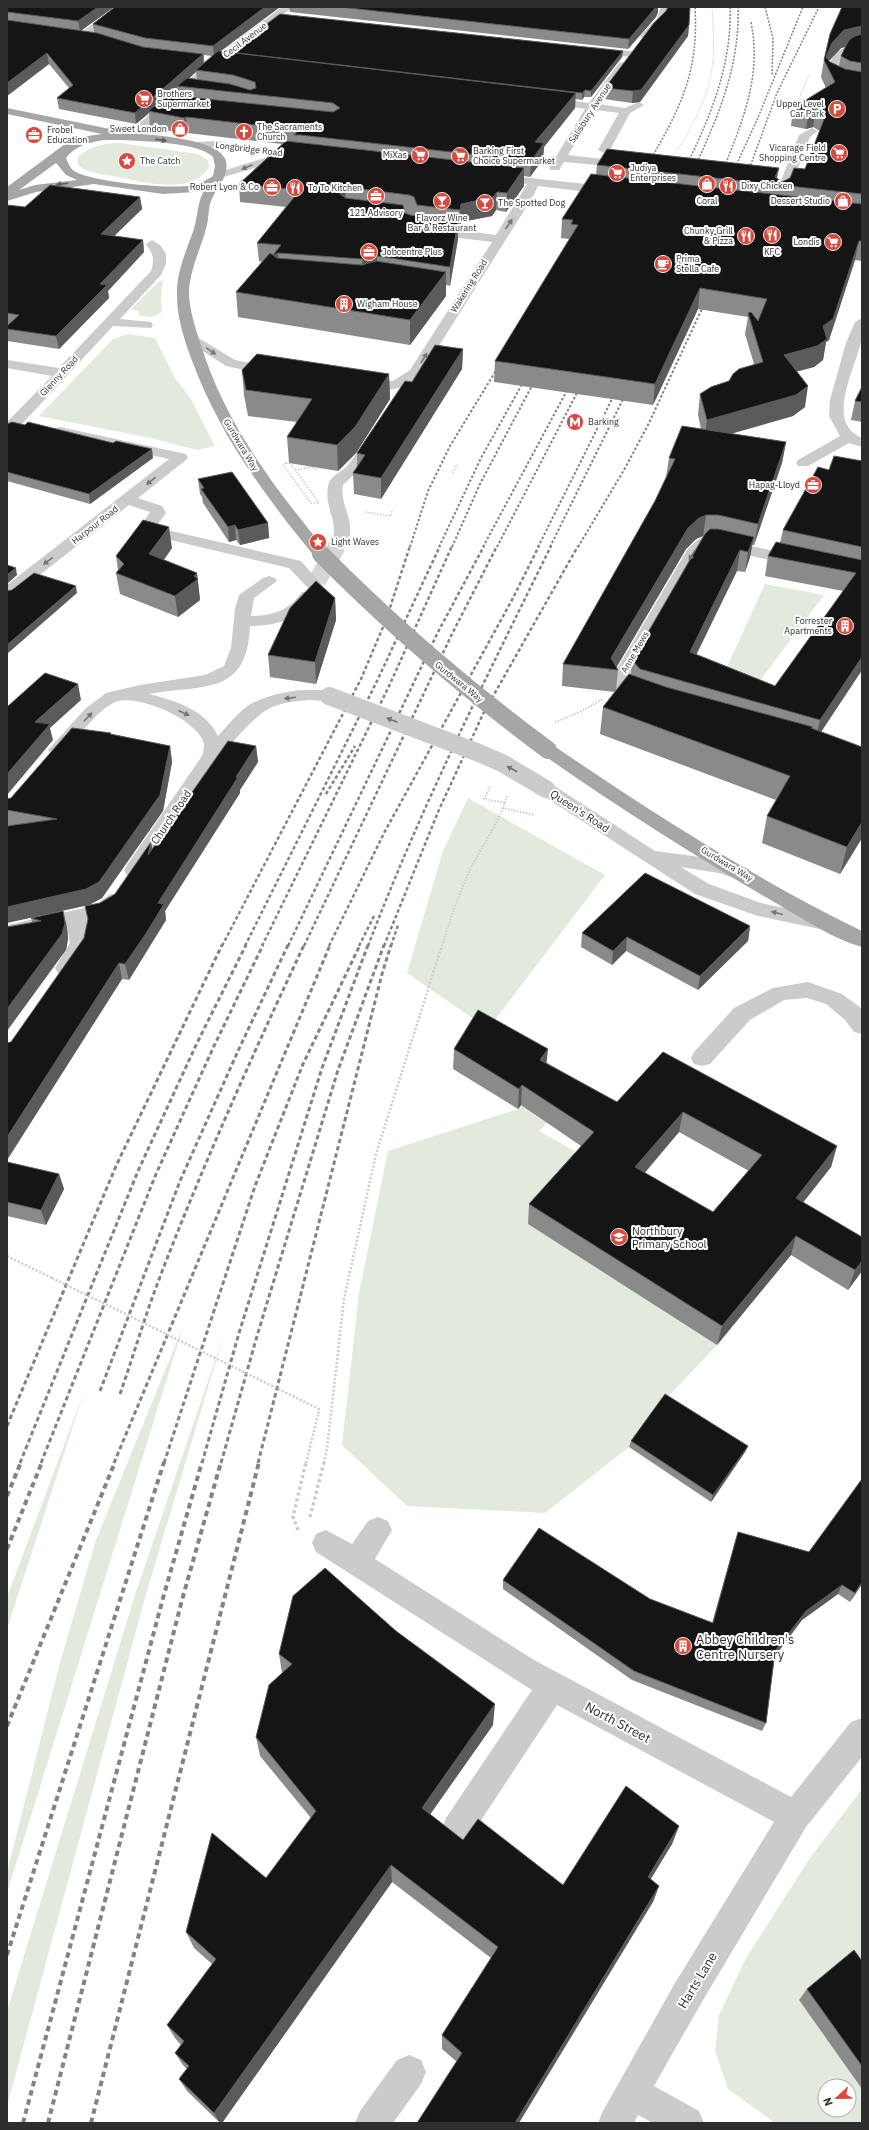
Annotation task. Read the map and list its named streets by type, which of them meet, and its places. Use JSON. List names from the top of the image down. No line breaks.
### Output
{"streets":{"main road":["Gurdwara Way"],"street":["Cecil Avenue","Salisbury Avenue","Longbridge Road","Wakering Road","Glenny Road","Harpour Road","Anne Mews","Queen's Road","Church Road","North Street","Harts Lane"]},"crossings":[["Salisbury Avenue","Wakering Road"],["Longbridge Road","Gurdwara Way"],["Gurdwara Way","Queen's Road"],["Queen's Road","Church Road"],["North Street","Harts Lane"]],"one_way":["Wakering Road","Queen's Road"],"places":{"supermarket":["Brothers Supermarket","Vicarage Field Shopping Centre","MiXas","Barking First Choice Supermarket","Judiya Enterprises","Londis"],"parking":["Upper Level Car Park"],"shop":["Sweet London","Coral","Dessert Studio"],"church":["The Sacraments Church"],"office":["Frobel Education","Robert Lyon & Co","121 Advisory","Jobcentre Plus","Hapag-Lloyd"],"place":["The Catch","Light Waves"],"restaurant":["Dixy Chicken","To To Kitchen","KFC","Chunky Grill & Pizza"],"bar":["Flavorz Wine Bar & Restaurant","The Spotted Dog"],"cafe":["Prima Stella Cafe"],"building":["Wigham House","Forrester Apartments","Abbey Children's Centre Nursery"],"metro station":["Barking"],"school or university":["Northbury Primary School"]},"north":"left"}
